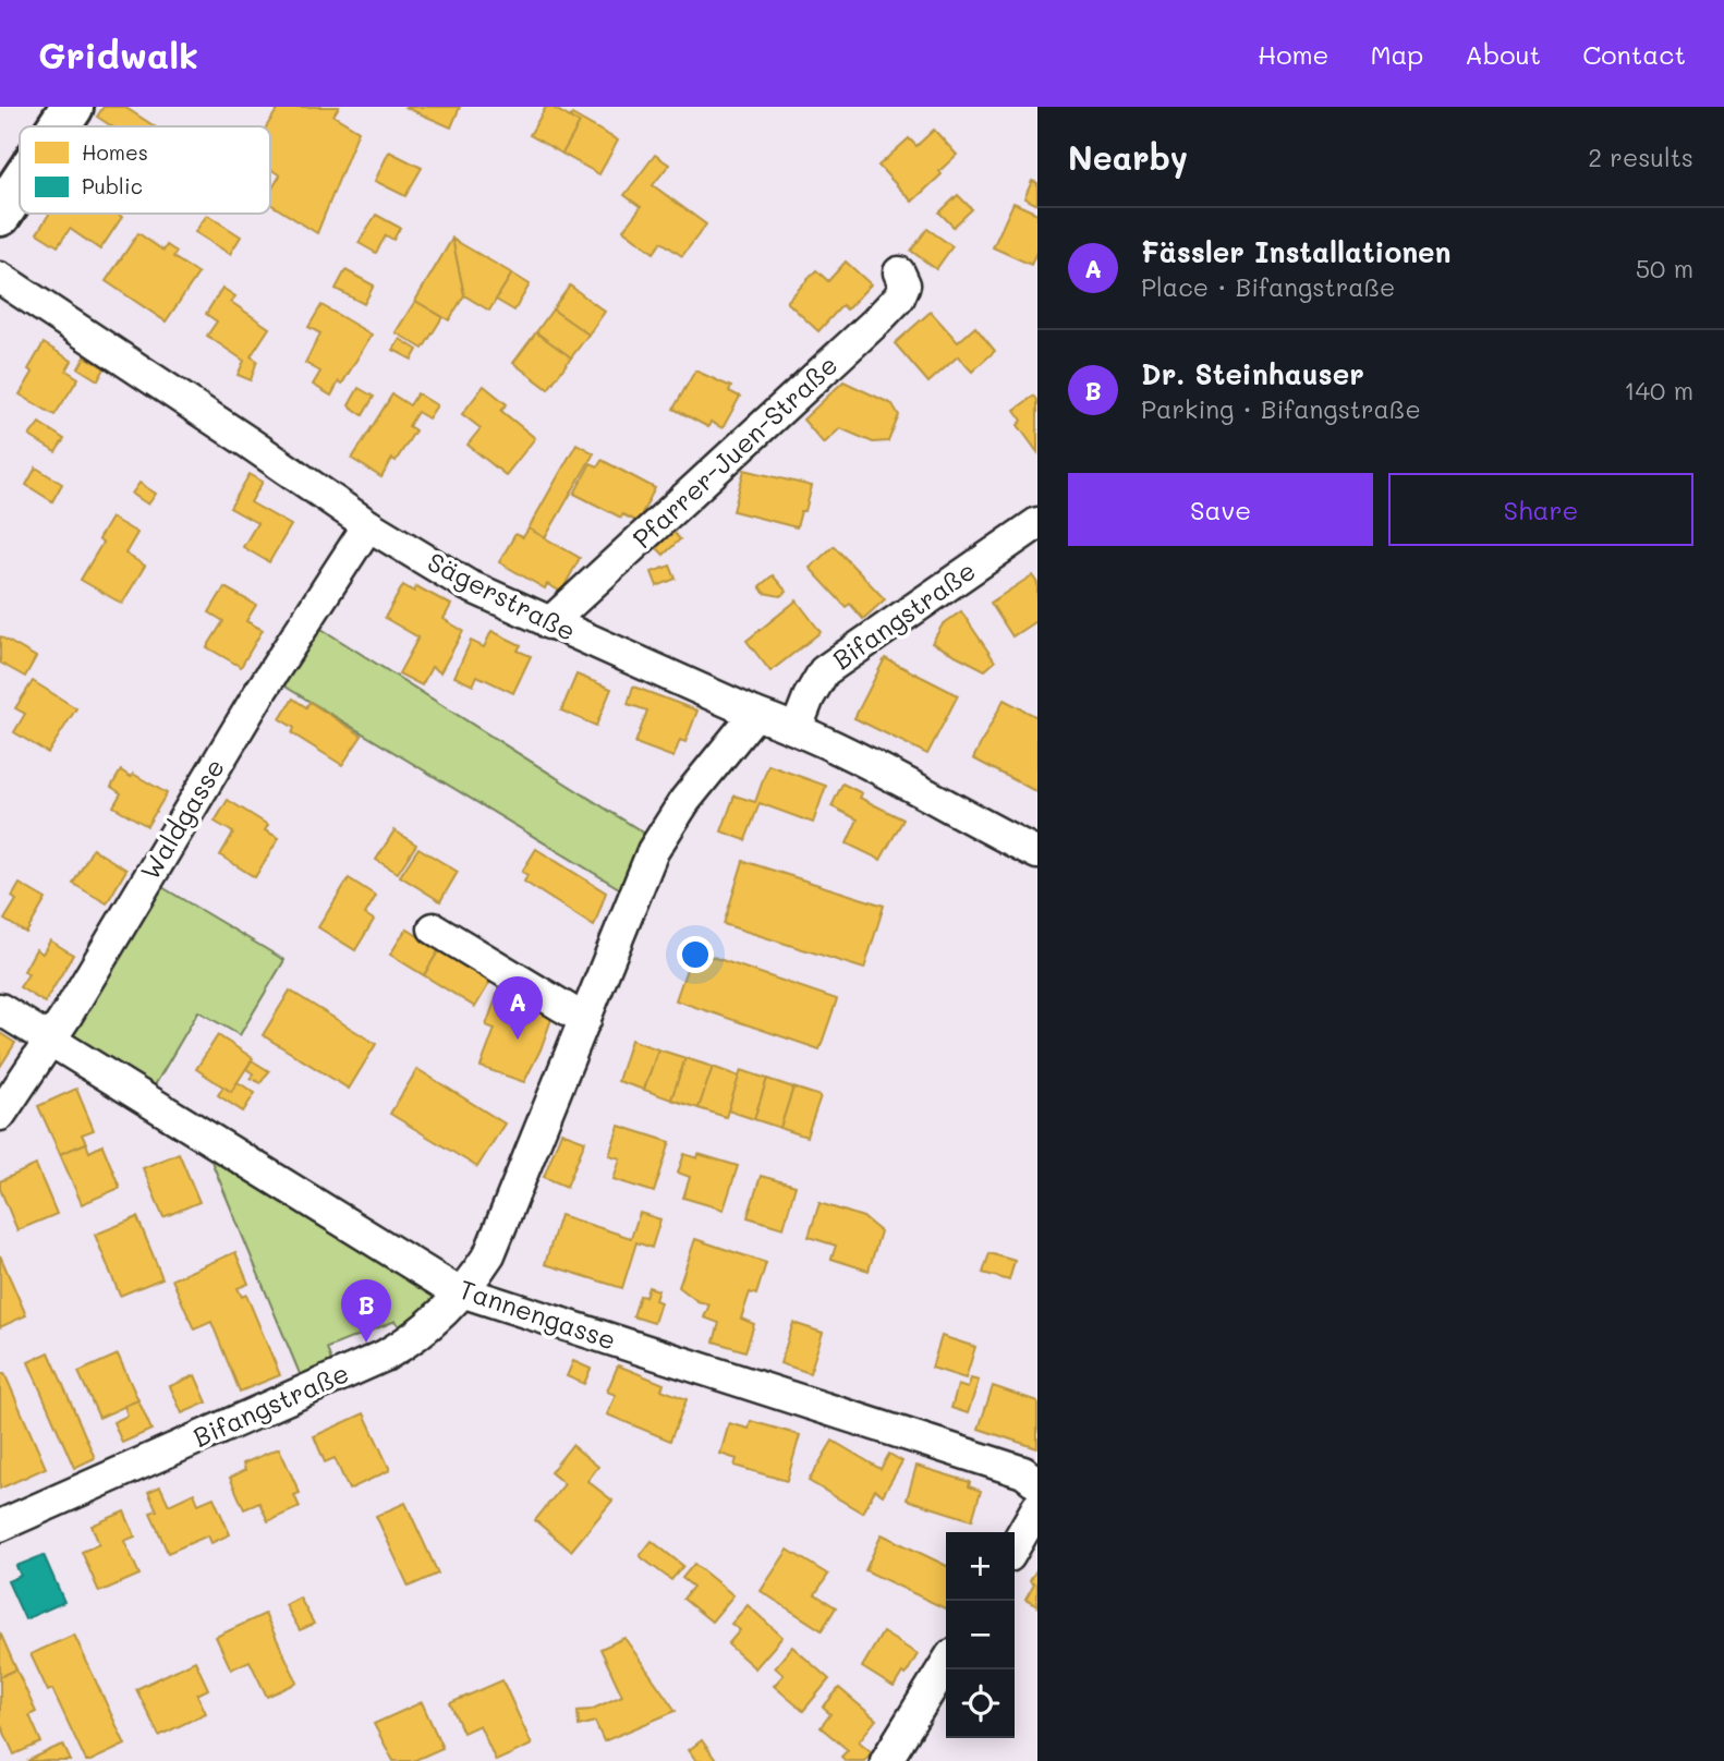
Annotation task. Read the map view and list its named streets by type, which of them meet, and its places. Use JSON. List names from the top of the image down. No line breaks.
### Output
{"streets":{"street":["Pfarrer-Juen-Straße","Sägerstraße","Bifangstraße","Waldgasse","Tannengasse"]},"crossings":[["Pfarrer-Juen-Straße","Sägerstraße"],["Sägerstraße","Bifangstraße"],["Sägerstraße","Waldgasse"],["Bifangstraße","Tannengasse"],["Waldgasse","Tannengasse"]],"legend":["Homes","Public"],"page":{"header":"Gridwalk","nav":["Home","Map","About","Contact"],"heading":["Nearby","2 results"],"list":[{"mark":"A","name":"Fässler Installationen","note":"Place · Bifangstraße","value":"50 m"},{"mark":"B","name":"Dr. Steinhauser","note":"Parking · Bifangstraße","value":"140 m"}],"buttons":["Save","Share"],"pins":["A","B"],"map_buttons":["+","−"]}}
